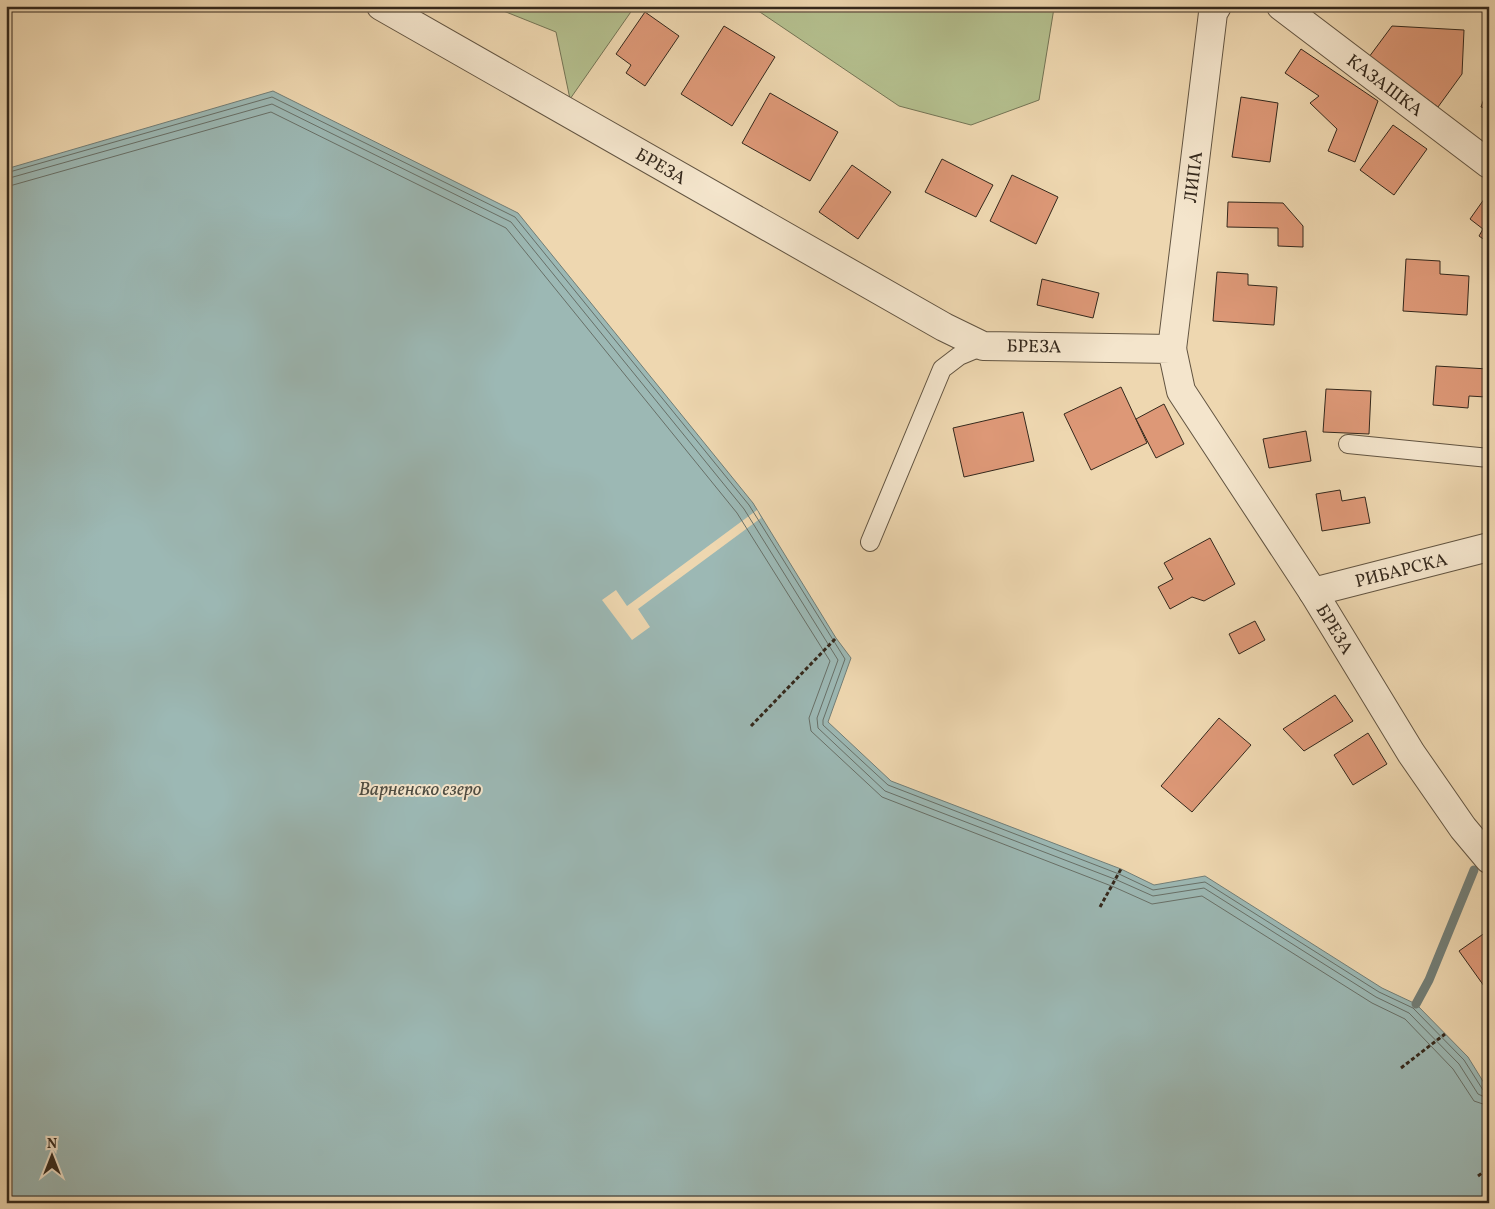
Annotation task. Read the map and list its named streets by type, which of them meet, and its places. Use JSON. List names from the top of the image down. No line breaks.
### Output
{"streets":{"street":["КАЗАШКА","БРЕЗА","ЛИПА","РИБАРСКА"]},"crossings":[["БРЕЗА","ЛИПА"],["БРЕЗА","РИБАРСКА"]],"water":["Варненско езеро"],"north":"top"}
